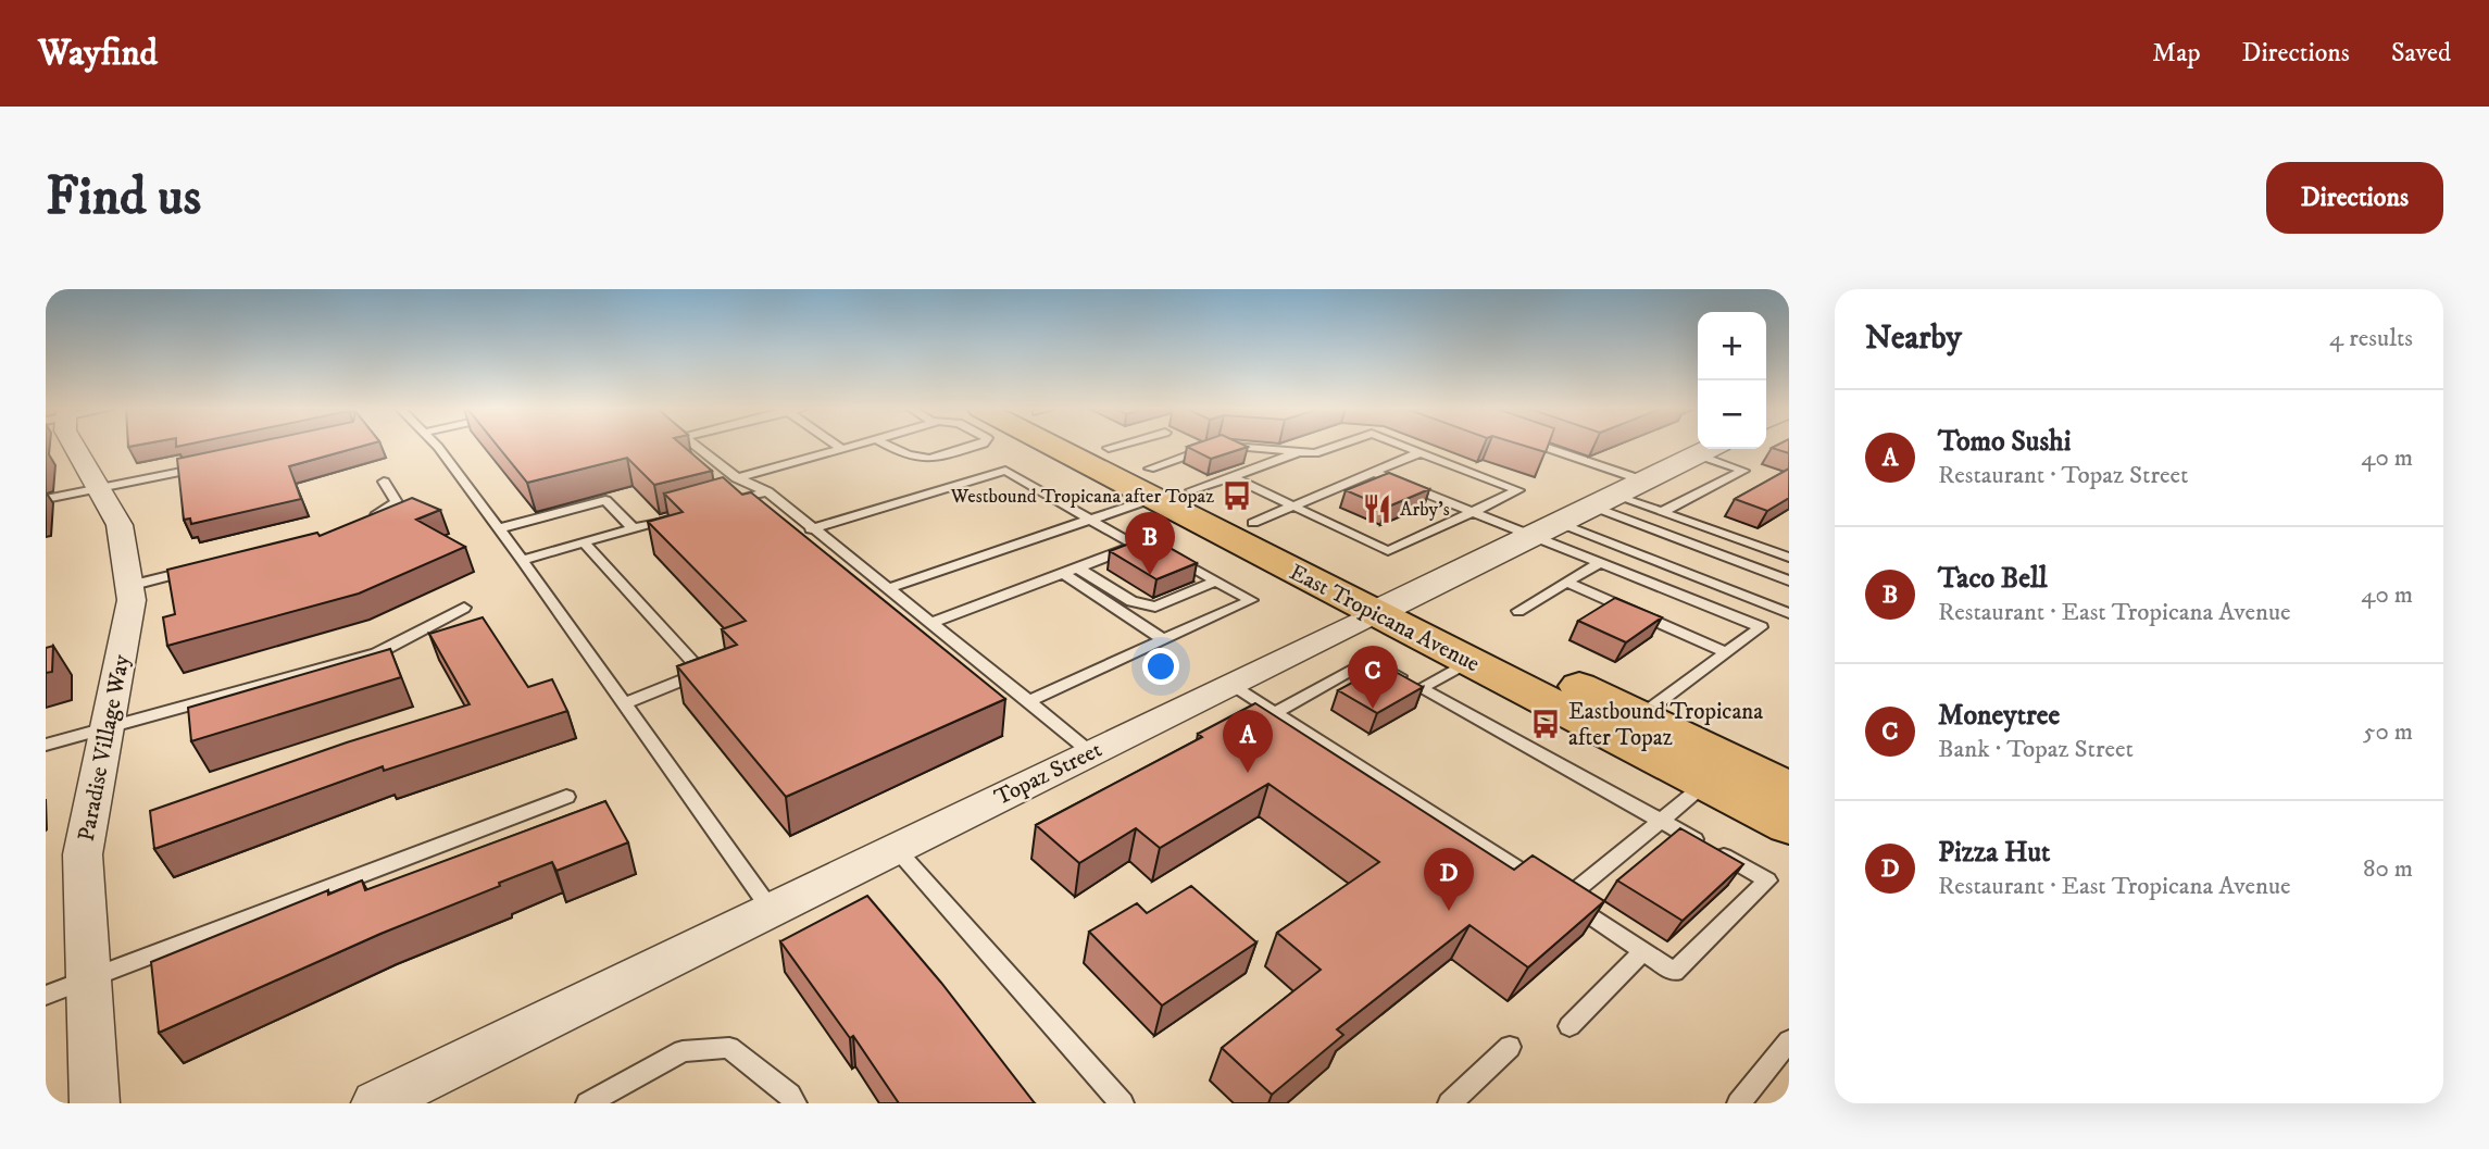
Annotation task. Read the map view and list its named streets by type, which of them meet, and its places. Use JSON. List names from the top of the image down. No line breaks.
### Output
{"streets":{"main road":["East Tropicana Avenue"],"street":["Paradise Village Way","Topaz Street"]},"crossings":[["East Tropicana Avenue","Topaz Street"]],"places":{"bus stop":["Westbound Tropicana after Topaz","Eastbound Tropicana after Topaz"],"restaurant":["Arby's"]},"page":{"header":"Wayfind","nav":["Map","Directions","Saved"],"buttons":"Directions","title":"Find us","heading":["Nearby","4 results"],"map_buttons":["+","−"],"list":[{"mark":"A","name":"Tomo Sushi","note":"Restaurant · Topaz Street","value":"40 m"},{"mark":"B","name":"Taco Bell","note":"Restaurant · East Tropicana Avenue","value":"40 m"},{"mark":"C","name":"Moneytree","note":"Bank · Topaz Street","value":"50 m"},{"mark":"D","name":"Pizza Hut","note":"Restaurant · East Tropicana Avenue","value":"80 m"}],"pins":["B","C","A","D"]}}
